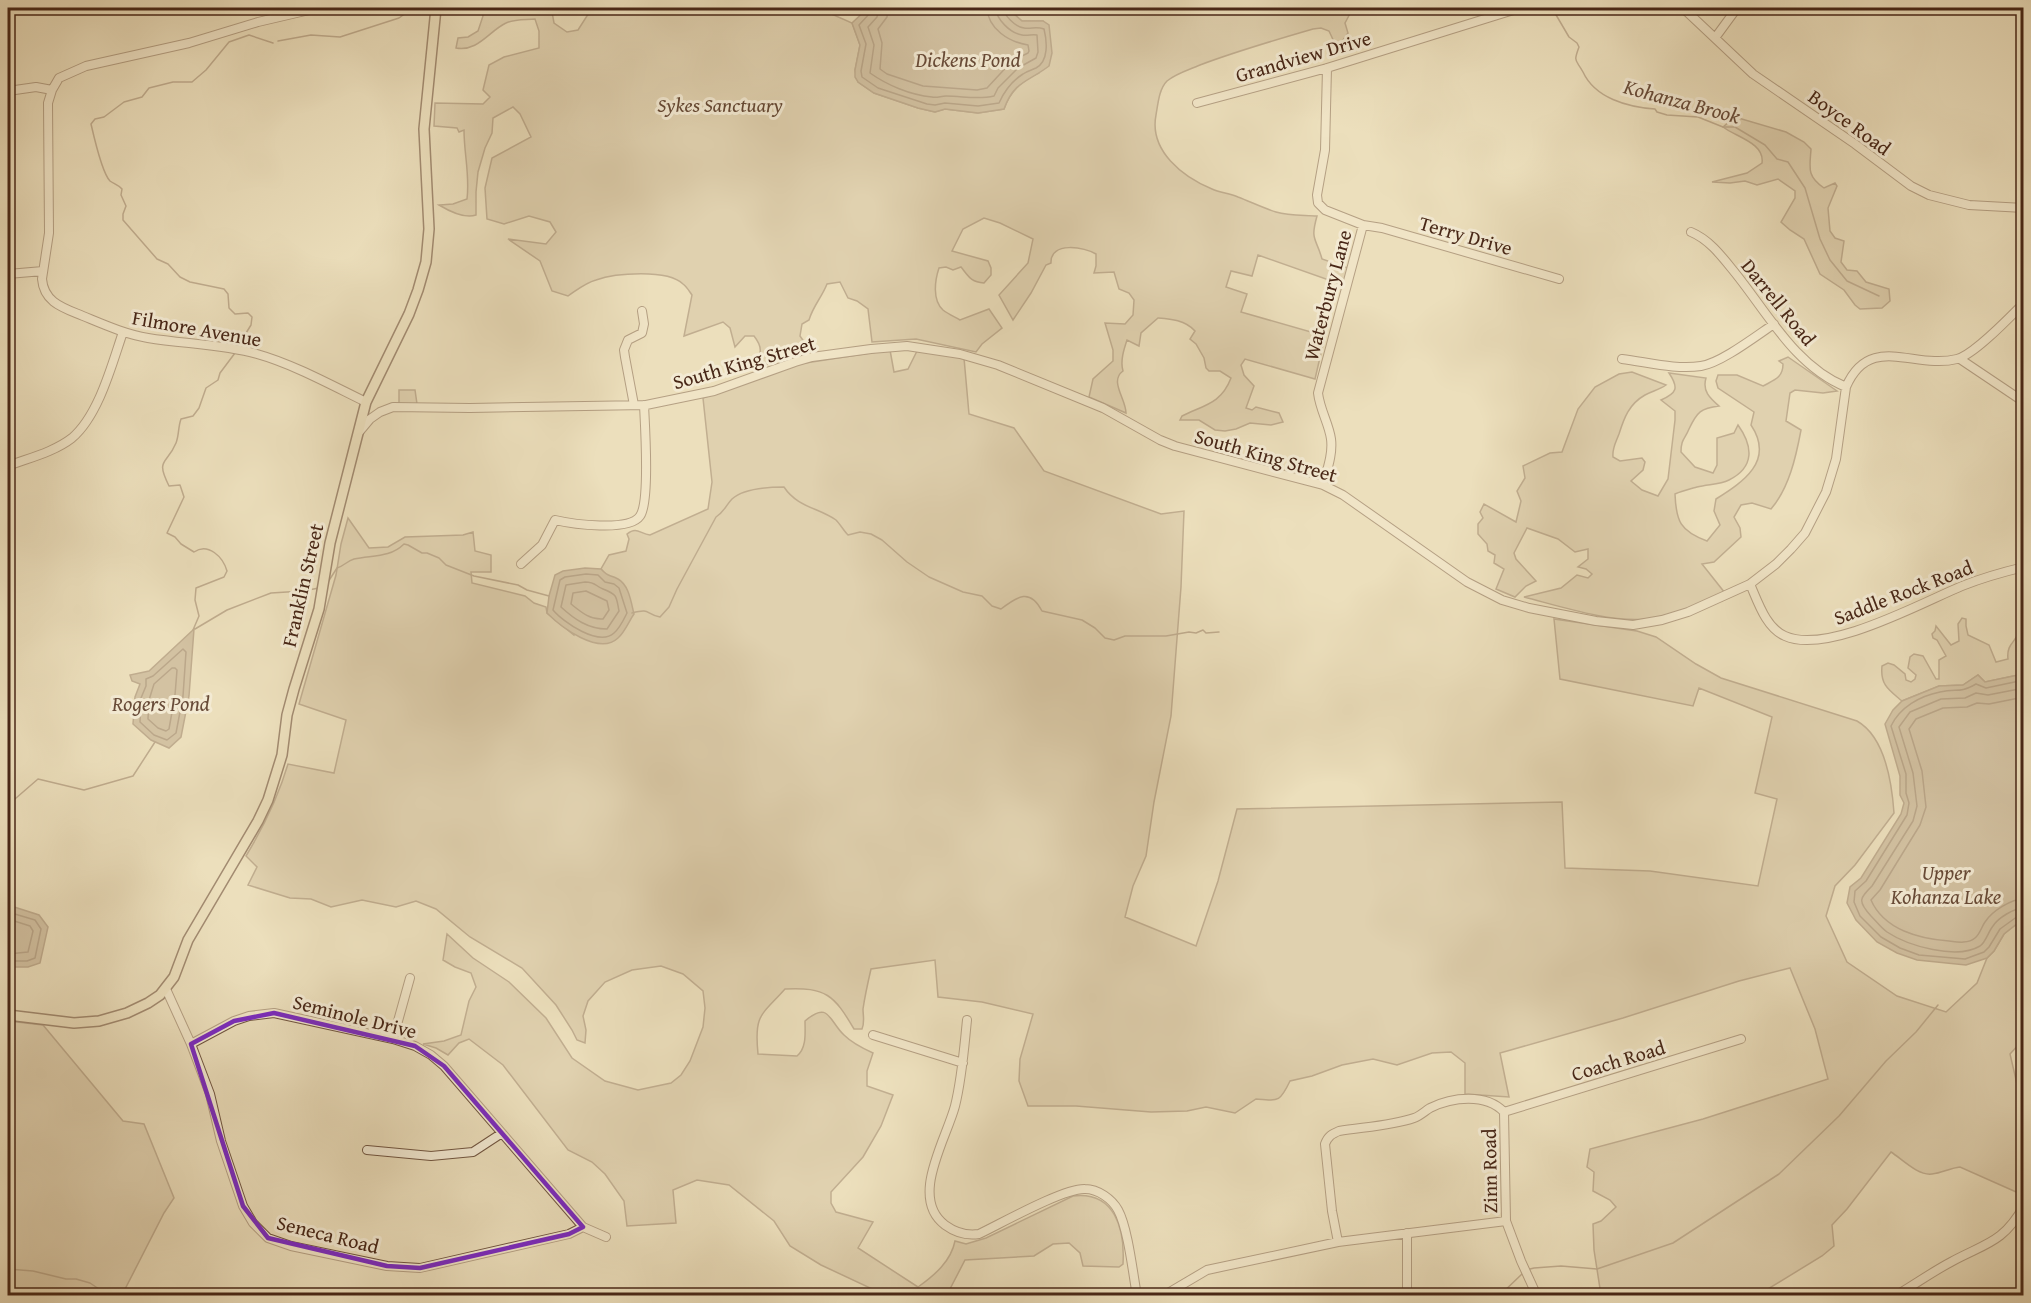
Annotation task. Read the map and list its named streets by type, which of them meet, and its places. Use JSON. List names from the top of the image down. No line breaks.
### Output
{"streets":{"main road":["Franklin Street"],"street":["Grandview Drive","Boyce Road","Terry Drive","Waterbury Lane","Darrell Road","Filmore Avenue","South King Street","Saddle Rock Road","Seminole Drive","Coach Road","Zinn Road","Seneca Road"]},"crossings":[["Grandview Drive","Waterbury Lane"],["Terry Drive","Waterbury Lane"],["Waterbury Lane","South King Street"],["Darrell Road","South King Street"],["Filmore Avenue","Franklin Street"],["South King Street","Franklin Street"],["South King Street","Saddle Rock Road"],["Franklin Street","Seneca Road"],["Seminole Drive","Seneca Road"],["Coach Road","Zinn Road"]],"water":["Dickens Pond","Kohanza Brook","Rogers Pond","Upper Kohanza Lake"],"parks":["Sykes Sanctuary"]}
